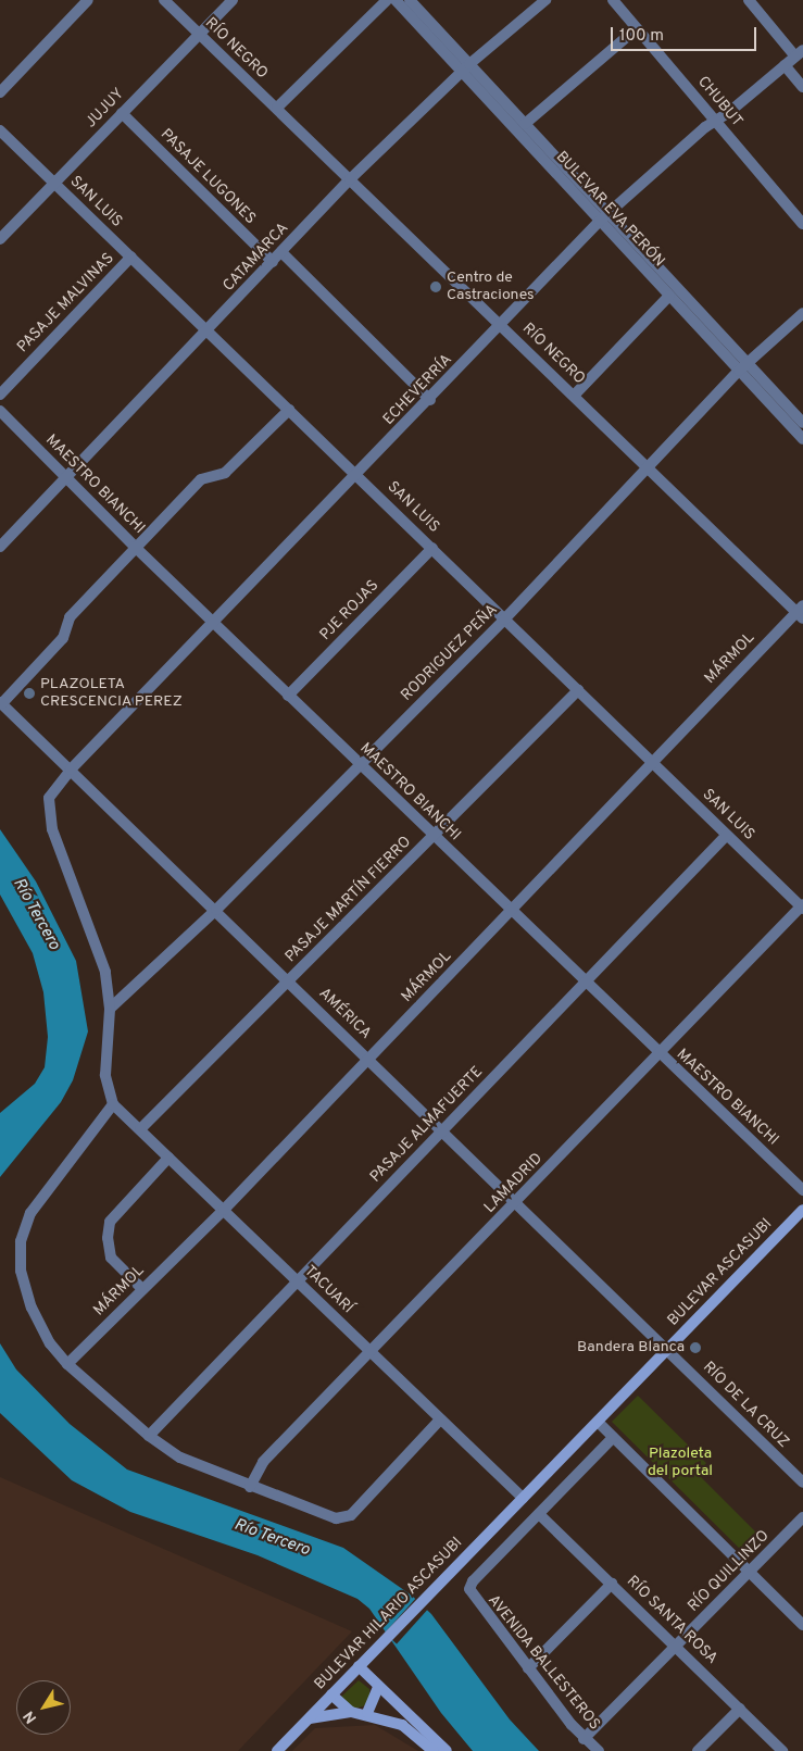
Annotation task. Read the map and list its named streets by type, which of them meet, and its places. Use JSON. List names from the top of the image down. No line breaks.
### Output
{"streets":{"main road":["BULEVAR ASCASUBI","BULEVAR HILARIO ASCASUBI"],"street":["RÍO NEGRO","CHUBUT","JUJUY","PASAJE LUGONES","SAN LUIS","BULEVAR EVA PERÓN","CATAMARCA","PASAJE MALVINAS","ECHEVERRÍA","MAESTRO BIANCHI","PJE ROJAS","RODRIGUEZ PEÑA","MÁRMOL","PASAJE MARTÍN FIERRO","AMÉRICA","PASAJE ALMAFUERTE","LAMADRID","TACUARÍ","RÍO DE LA CRUZ","RÍO QUILLINZO","RÍO SANTA ROSA","AVENIDA BALLESTEROS"]},"crossings":[["RÍO NEGRO","JUJUY"],["RÍO NEGRO","CATAMARCA"],["RÍO NEGRO","ECHEVERRÍA"],["RÍO NEGRO","RODRIGUEZ PEÑA"],["RÍO NEGRO","MÁRMOL"],["CHUBUT","ECHEVERRÍA"],["JUJUY","PASAJE LUGONES"],["JUJUY","SAN LUIS"],["PASAJE LUGONES","CATAMARCA"],["SAN LUIS","CATAMARCA"],["SAN LUIS","PASAJE MALVINAS"],["SAN LUIS","ECHEVERRÍA"],["SAN LUIS","PJE ROJAS"],["SAN LUIS","RODRIGUEZ PEÑA"],["SAN LUIS","MÁRMOL"],["SAN LUIS","PASAJE MARTÍN FIERRO"],["SAN LUIS","PASAJE ALMAFUERTE"],["SAN LUIS","LAMADRID"],["BULEVAR EVA PERÓN","CATAMARCA"],["BULEVAR EVA PERÓN","ECHEVERRÍA"],["BULEVAR EVA PERÓN","RODRIGUEZ PEÑA"],["CATAMARCA","MAESTRO BIANCHI"],["ECHEVERRÍA","MAESTRO BIANCHI"],["ECHEVERRÍA","RODRIGUEZ PEÑA"],["ECHEVERRÍA","AMÉRICA"],["ECHEVERRÍA","TACUARÍ"],["MAESTRO BIANCHI","PJE ROJAS"],["MAESTRO BIANCHI","RODRIGUEZ PEÑA"],["MAESTRO BIANCHI","MÁRMOL"],["MAESTRO BIANCHI","PASAJE MARTÍN FIERRO"],["MAESTRO BIANCHI","PASAJE ALMAFUERTE"],["MAESTRO BIANCHI","LAMADRID"],["RODRIGUEZ PEÑA","AMÉRICA"],["MÁRMOL","AMÉRICA"],["MÁRMOL","TACUARÍ"],["PASAJE MARTÍN FIERRO","AMÉRICA"],["PASAJE MARTÍN FIERRO","TACUARÍ"],["AMÉRICA","PASAJE ALMAFUERTE"],["AMÉRICA","LAMADRID"],["AMÉRICA","BULEVAR ASCASUBI"],["AMÉRICA","RÍO DE LA CRUZ"],["PASAJE ALMAFUERTE","TACUARÍ"],["LAMADRID","TACUARÍ"],["BULEVAR ASCASUBI","TACUARÍ"],["BULEVAR ASCASUBI","RÍO DE LA CRUZ"],["BULEVAR ASCASUBI","BULEVAR HILARIO ASCASUBI"],["TACUARÍ","BULEVAR HILARIO ASCASUBI"],["RÍO QUILLINZO","RÍO SANTA ROSA"],["RÍO QUILLINZO","AVENIDA BALLESTEROS"],["RÍO SANTA ROSA","AVENIDA BALLESTEROS"]],"water":["Río Tercero"],"parks":["Plazoleta del portal"],"places":["Centro de Castraciones","PLAZOLETA CRESCENCIA PEREZ","Bandera Blanca"],"scale_bar":"100 m","north":"bottom left"}
